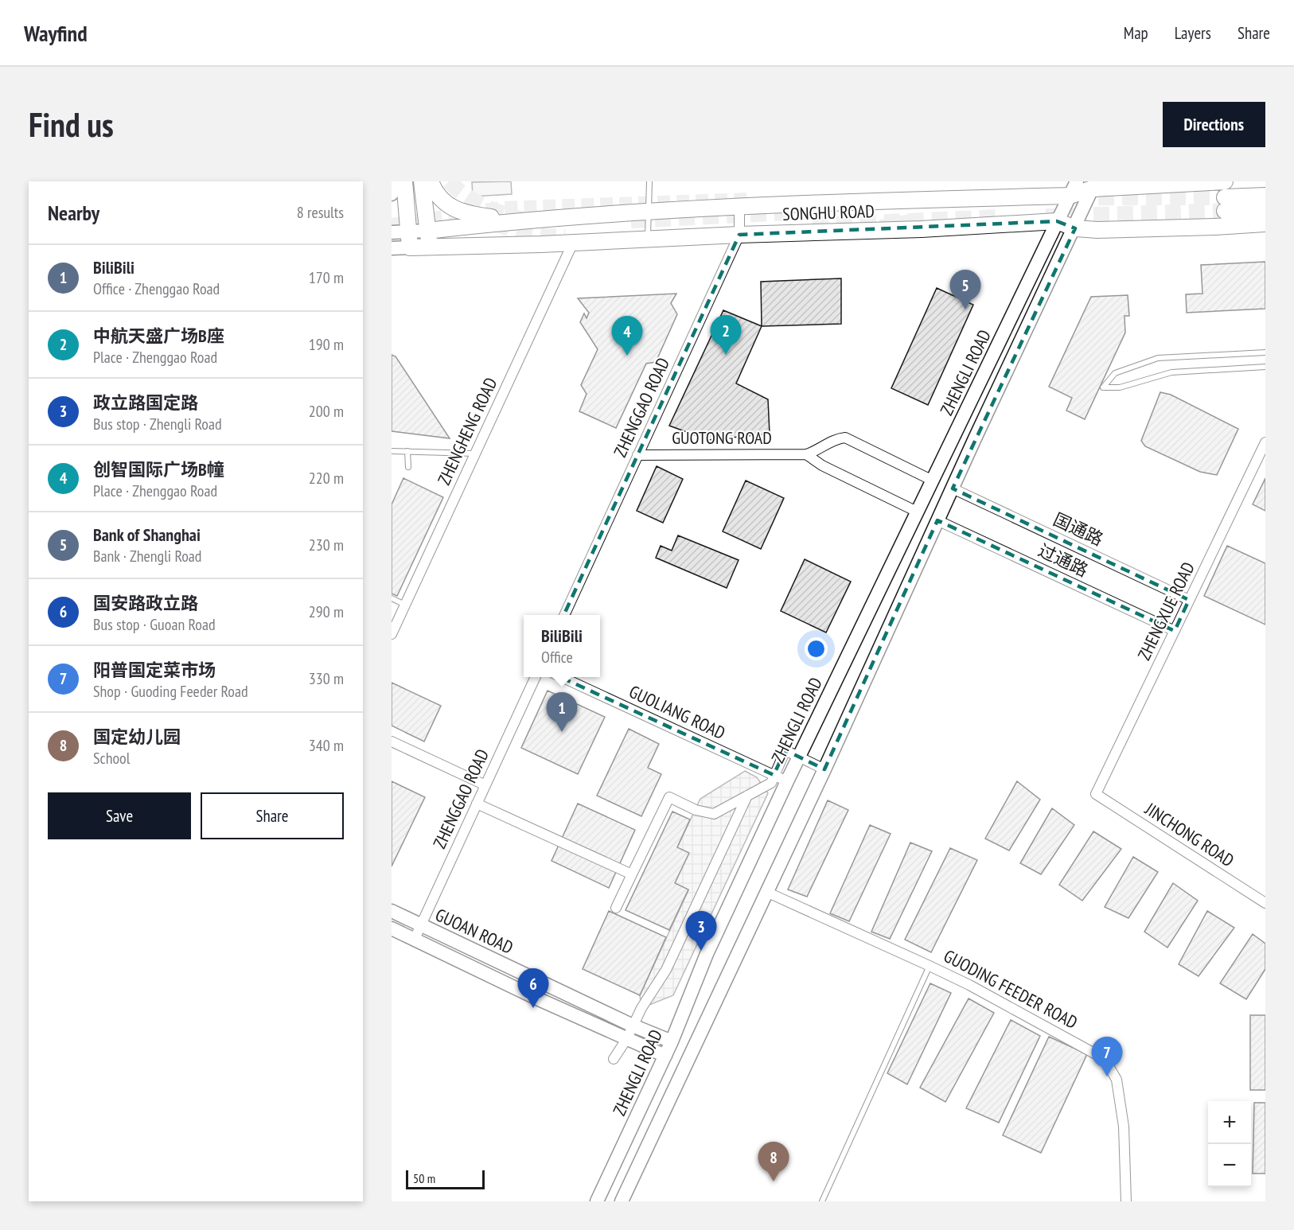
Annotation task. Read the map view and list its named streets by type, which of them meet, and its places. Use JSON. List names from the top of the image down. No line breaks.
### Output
{"streets":{"main road":["SONGHU ROAD","ZHENGLI ROAD","GUOAN ROAD"],"street":["ZHENGGAO ROAD","ZHENGHENG ROAD","GUOTONG ROAD","国通路","过通路","ZHENGXUE ROAD","GUOLIANG ROAD","JINCHONG ROAD","GUODING FEEDER ROAD"]},"crossings":[["SONGHU ROAD","ZHENGLI ROAD"],["SONGHU ROAD","ZHENGGAO ROAD"],["SONGHU ROAD","ZHENGHENG ROAD"],["ZHENGLI ROAD","GUOTONG ROAD"],["ZHENGLI ROAD","国通路"],["ZHENGLI ROAD","过通路"],["ZHENGLI ROAD","GUOLIANG ROAD"],["ZHENGLI ROAD","GUOAN ROAD"],["ZHENGLI ROAD","GUODING FEEDER ROAD"],["ZHENGGAO ROAD","GUOTONG ROAD"],["ZHENGGAO ROAD","GUOAN ROAD"],["国通路","ZHENGXUE ROAD"],["过通路","ZHENGXUE ROAD"],["ZHENGXUE ROAD","JINCHONG ROAD"]],"scale_bar":"50 m","page":{"header":"Wayfind","nav":["Map","Layers","Share"],"buttons":["Directions",["Save","Share"]],"title":"Find us","heading":["Nearby","8 results"],"list":[{"mark":"1","name":"BiliBili","note":"Office · Zhenggao Road","value":"170 m"},{"mark":"2","name":"中航天盛广场B座","note":"Place · Zhenggao Road","value":"190 m"},{"mark":"3","name":"政立路国定路","note":"Bus stop · Zhengli Road","value":"200 m"},{"mark":"4","name":"创智国际广场B幢","note":"Place · Zhenggao Road","value":"220 m"},{"mark":"5","name":"Bank of Shanghai","note":"Bank · Zhengli Road","value":"230 m"},{"mark":"6","name":"国安路政立路","note":"Bus stop · Guoan Road","value":"290 m"},{"mark":"7","name":"阳普国定菜市场","note":"Shop · Guoding Feeder Road","value":"330 m"},{"mark":"8","name":"国定幼儿园","note":"School","value":"340 m"}],"pins":["5","2","4","1","3","6","7","8"],"popup":["BiliBili","Office"],"map_buttons":["+","−"],"scale":"50 m"}}
